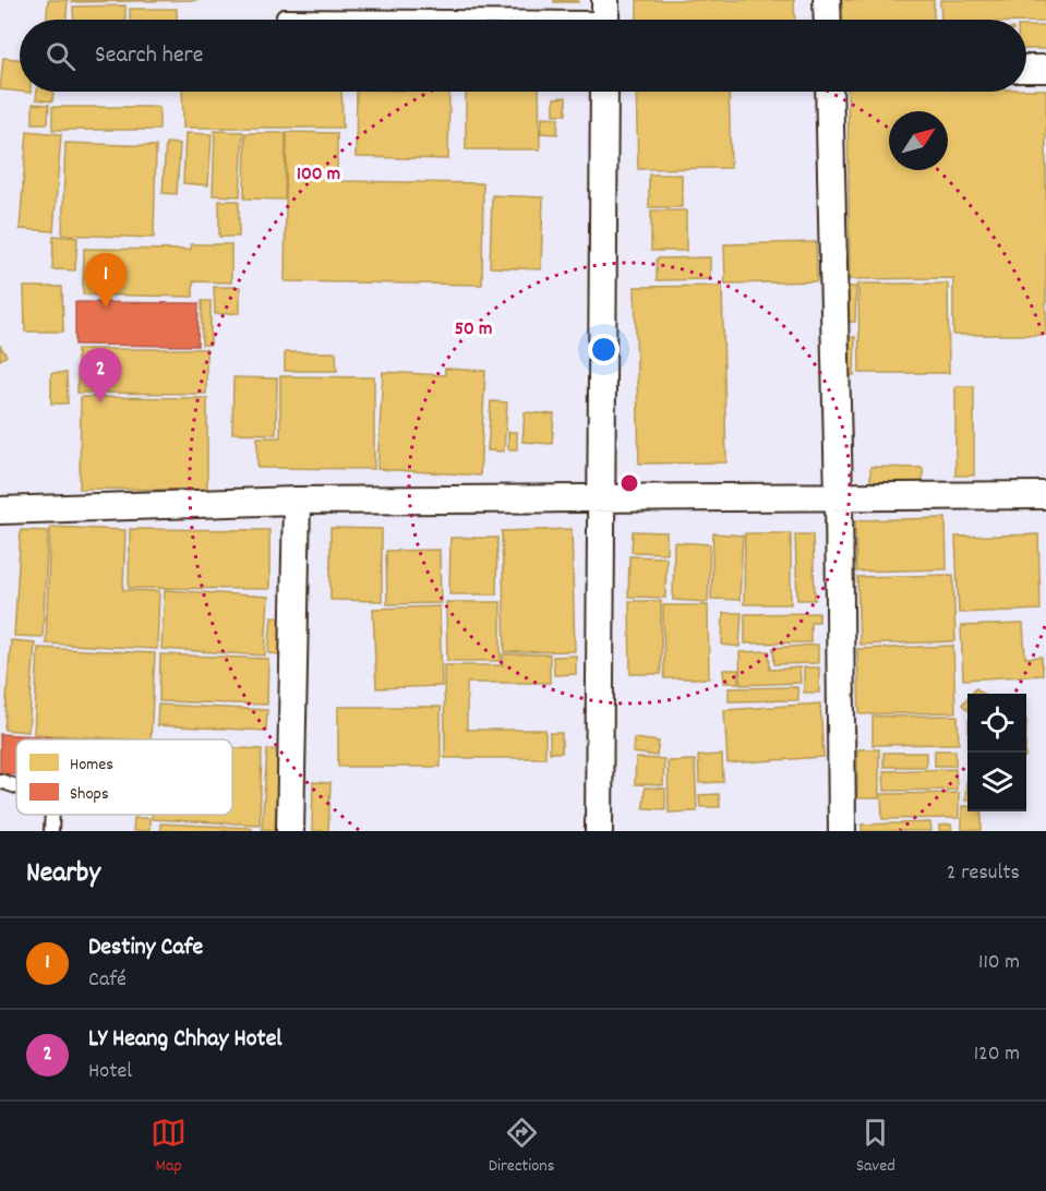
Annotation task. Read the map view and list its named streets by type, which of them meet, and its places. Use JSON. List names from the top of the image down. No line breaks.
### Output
{"legend":["Homes","Shops"],"north":"top right","page":{"search":"Search here","pins":["1","2"],"heading":["Nearby","2 results"],"list":[{"mark":"1","name":"Destiny Cafe","note":"Café","value":"110 m"},{"mark":"2","name":"LY Heang Chhay Hotel","note":"Hotel","value":"120 m"}],"nav":["Map","Directions","Saved"]},"rings":["100 m","50 m"]}
